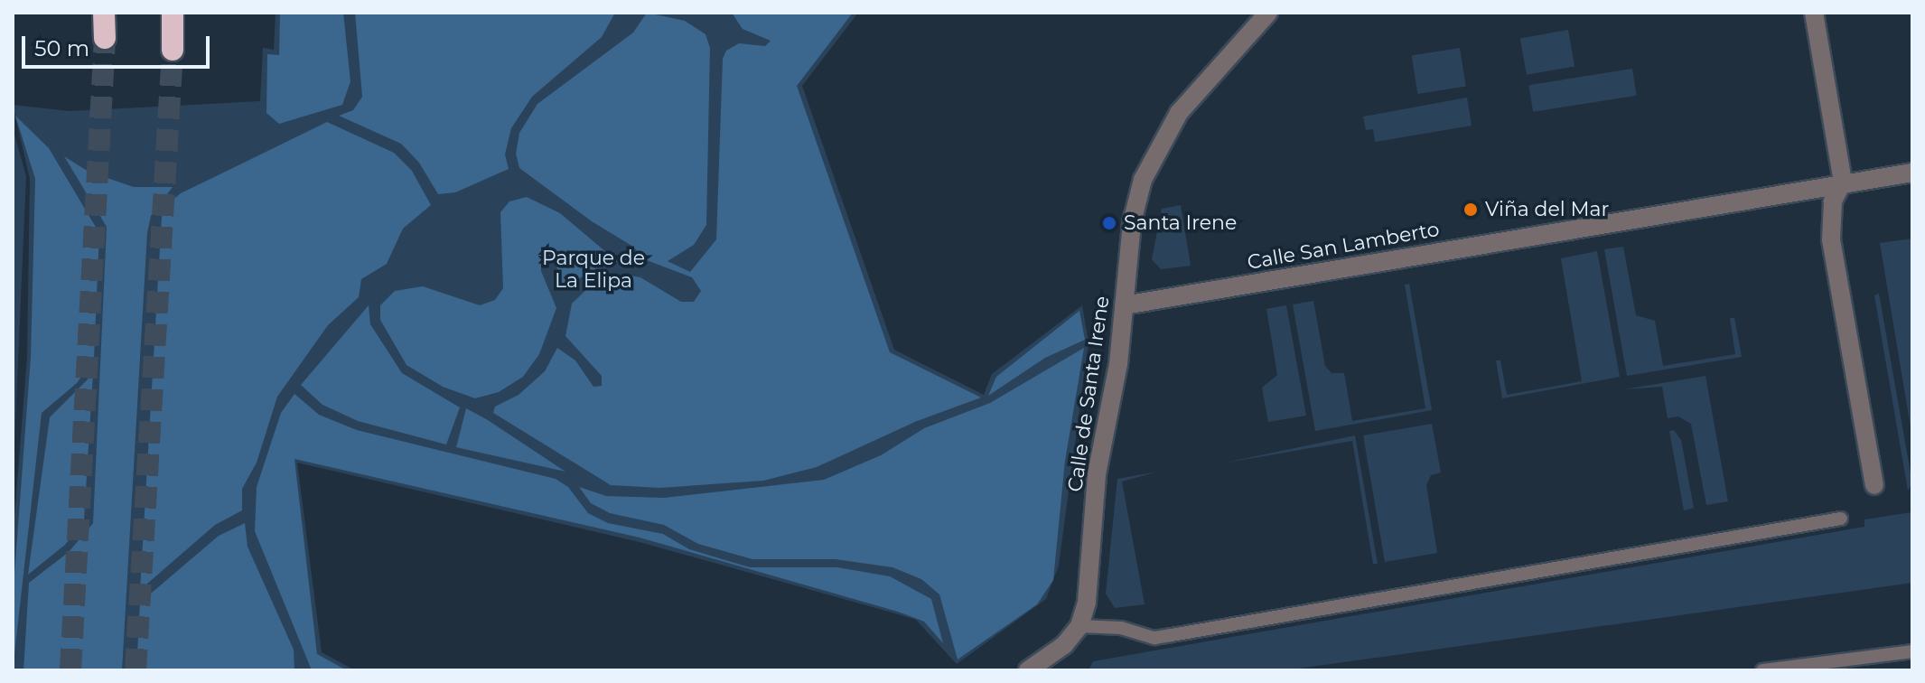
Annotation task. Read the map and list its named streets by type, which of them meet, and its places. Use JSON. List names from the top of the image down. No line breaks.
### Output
{"streets":{"street":["Calle San Lamberto","Calle de Santa Irene"]},"crossings":[["Calle San Lamberto","Calle de Santa Irene"]],"parks":["Parque de La Elipa"],"places":["Viña del Mar","Santa Irene"],"scale_bar":"50 m"}
